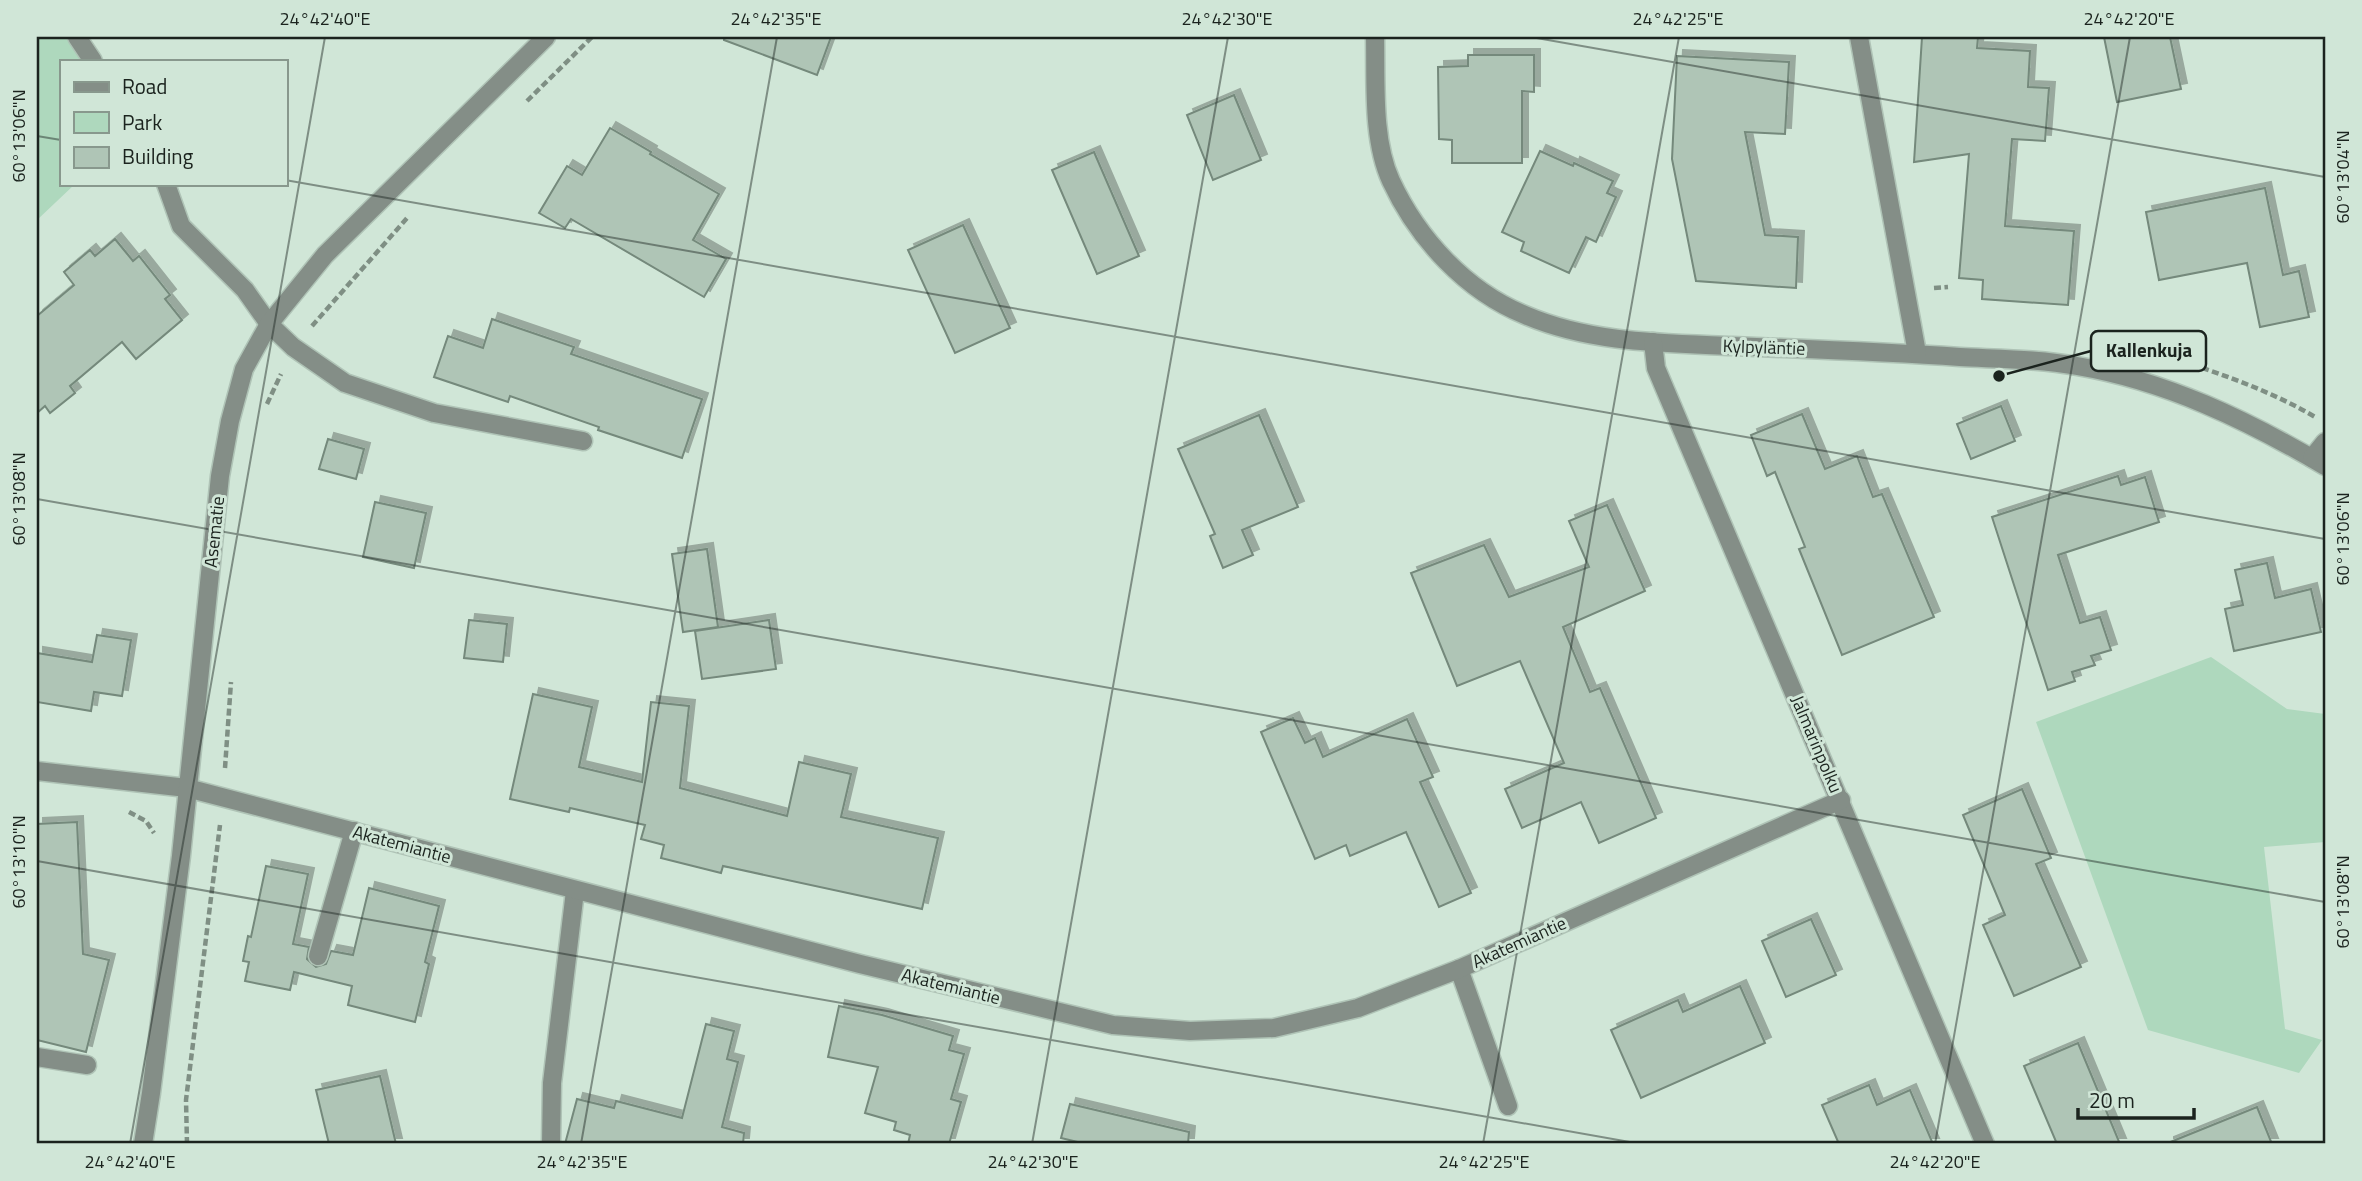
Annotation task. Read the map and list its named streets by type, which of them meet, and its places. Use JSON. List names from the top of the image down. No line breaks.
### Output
{"streets":{"street":["Kylpyläntie","Asematie","Jalmarinpolku","Akatemiantie"]},"crossings":[["Kylpyläntie","Jalmarinpolku"],["Asematie","Akatemiantie"],["Jalmarinpolku","Akatemiantie"]],"places":["Kallenkuja"],"legend":["Road","Park","Building"],"scale_bar":"20 m","coordinates":["24°42'40\"E","24°42'35\"E","24°42'30\"E","24°42'25\"E","24°42'20\"E","60°13'06\"N","60°13'04\"N","60°13'08\"N","60°13'10\"N"]}
